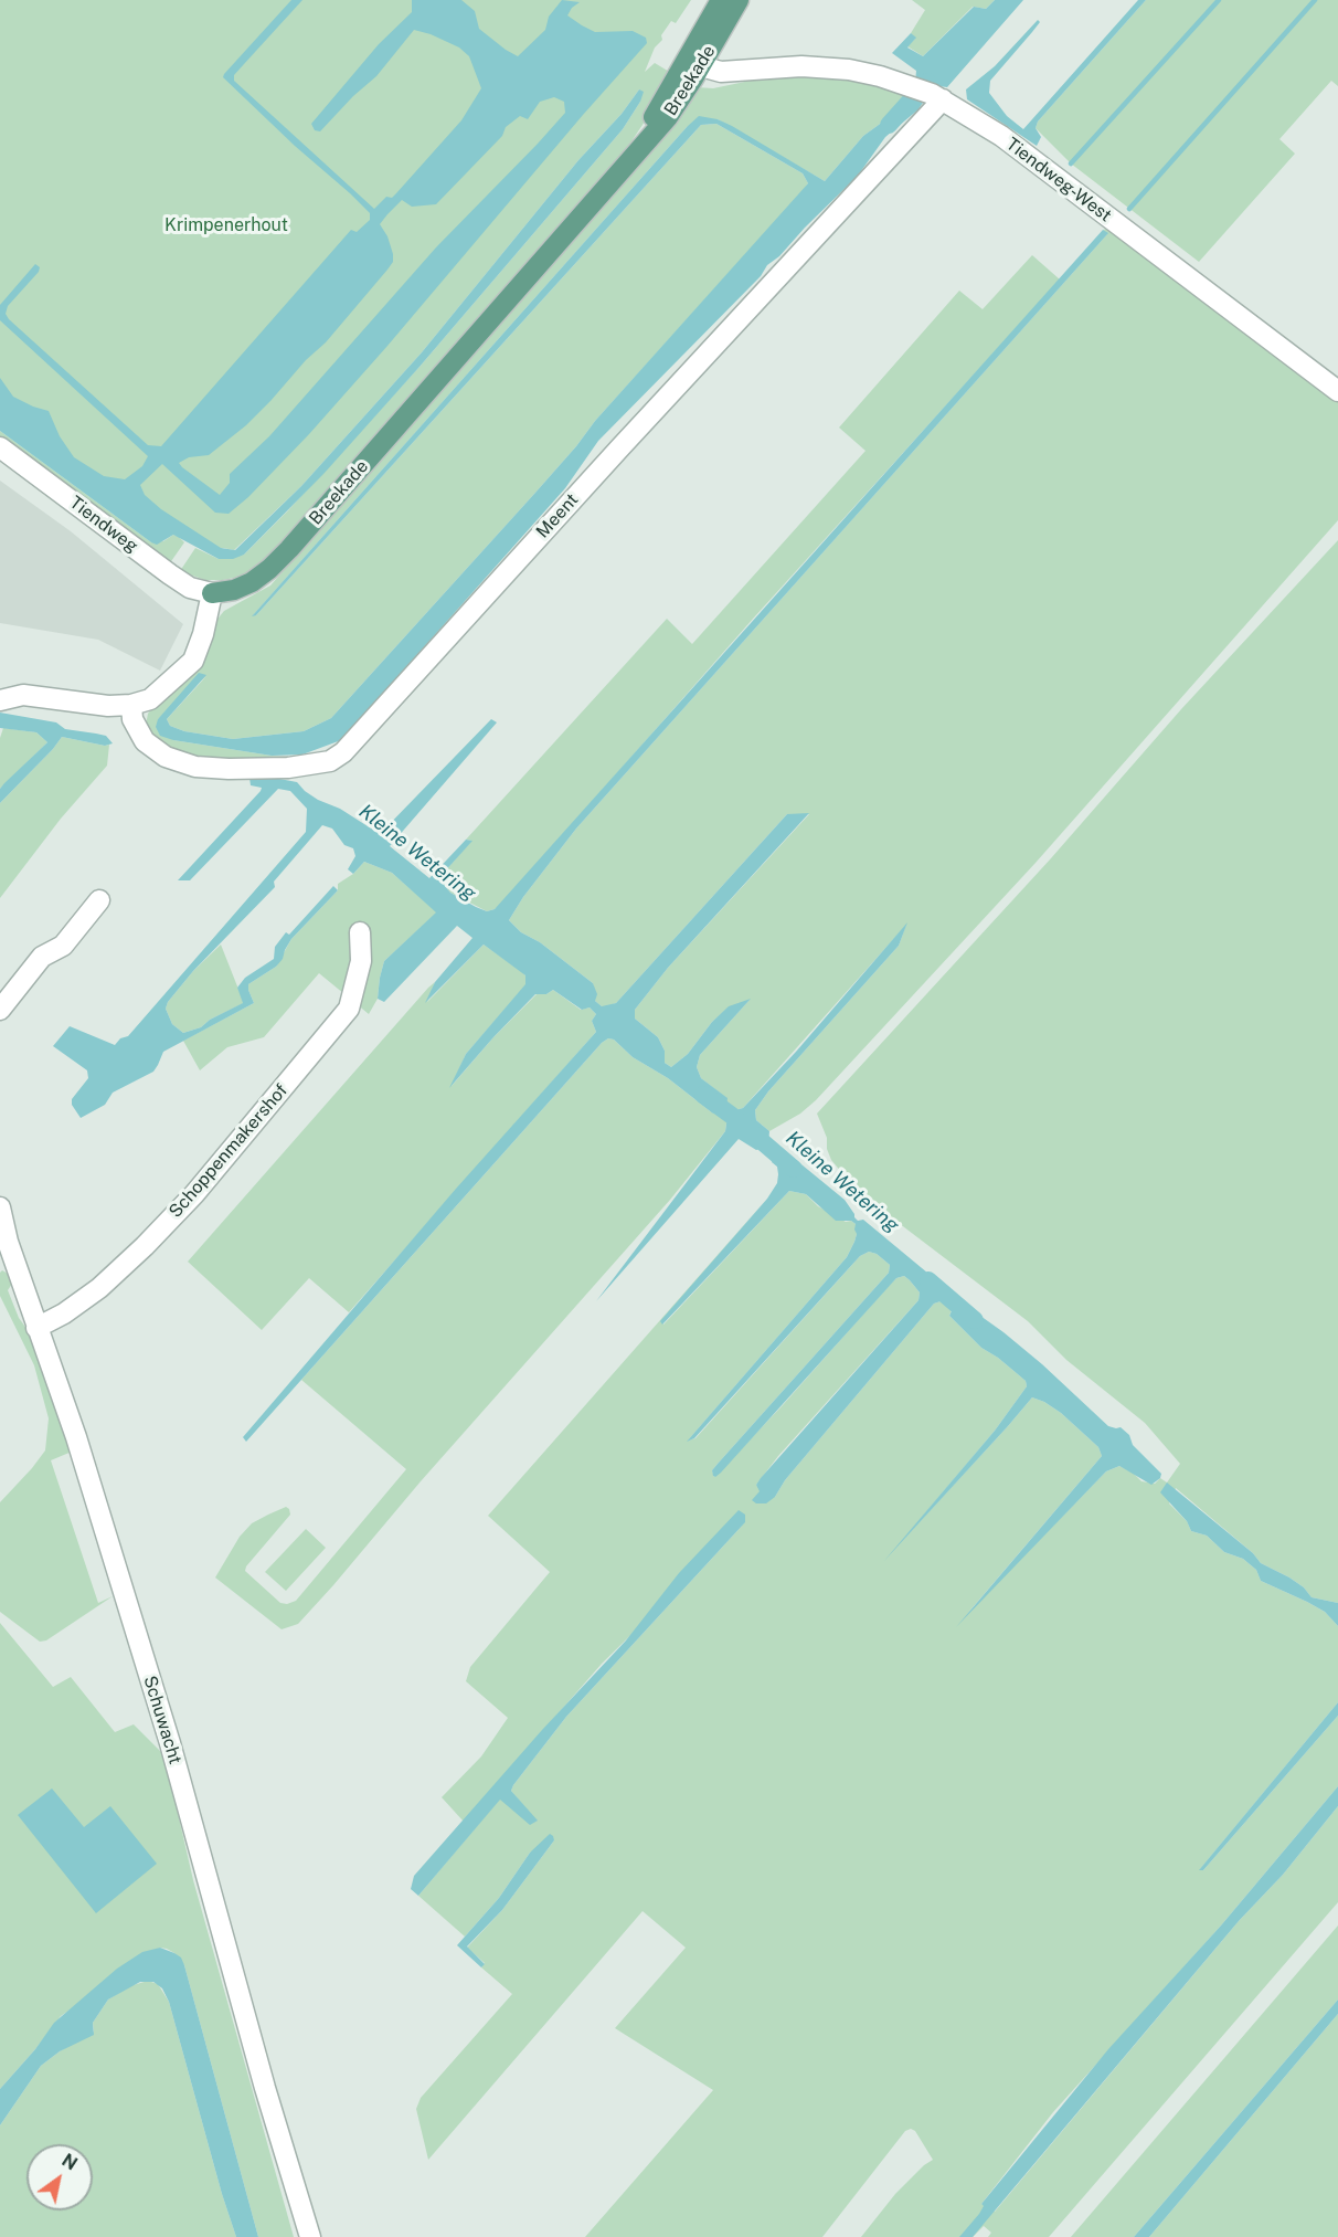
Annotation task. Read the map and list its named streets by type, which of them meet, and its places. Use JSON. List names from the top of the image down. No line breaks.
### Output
{"streets":{"main road":["Breekade"],"street":["Tiendweg-West","Meent","Tiendweg","Schoppenmakershof","Schuwacht"]},"crossings":[["Breekade","Tiendweg-West"],["Breekade","Tiendweg"],["Tiendweg-West","Meent"],["Schoppenmakershof","Schuwacht"]],"water":["Kleine Wetering"],"parks":["Krimpenerhout"],"north":"top right"}
